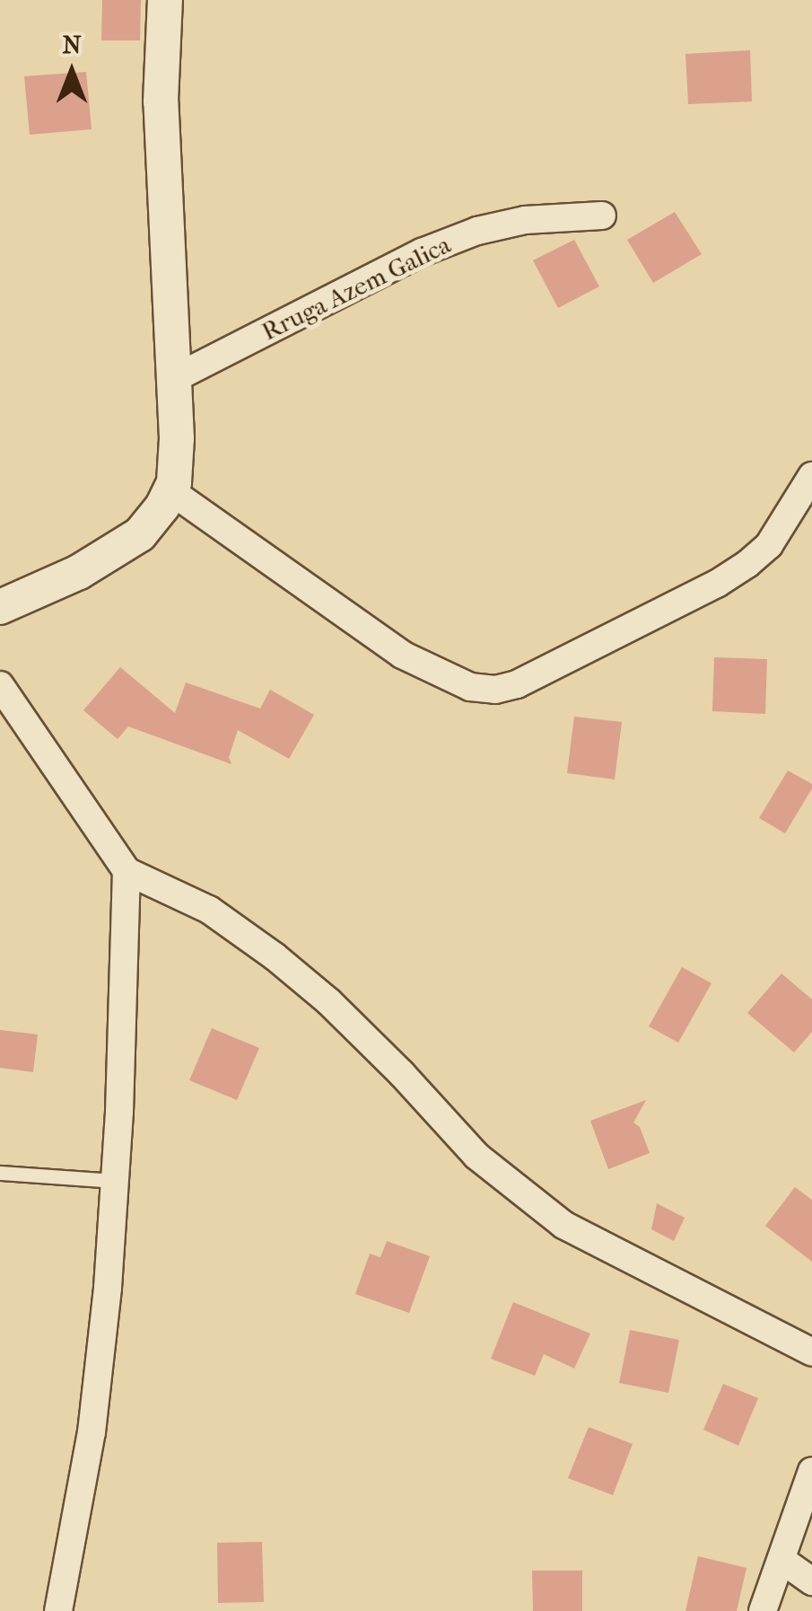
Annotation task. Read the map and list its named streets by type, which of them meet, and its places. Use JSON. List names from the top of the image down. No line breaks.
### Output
{"streets":{"street":["Rruga Azem Galica"]},"north":"top"}
